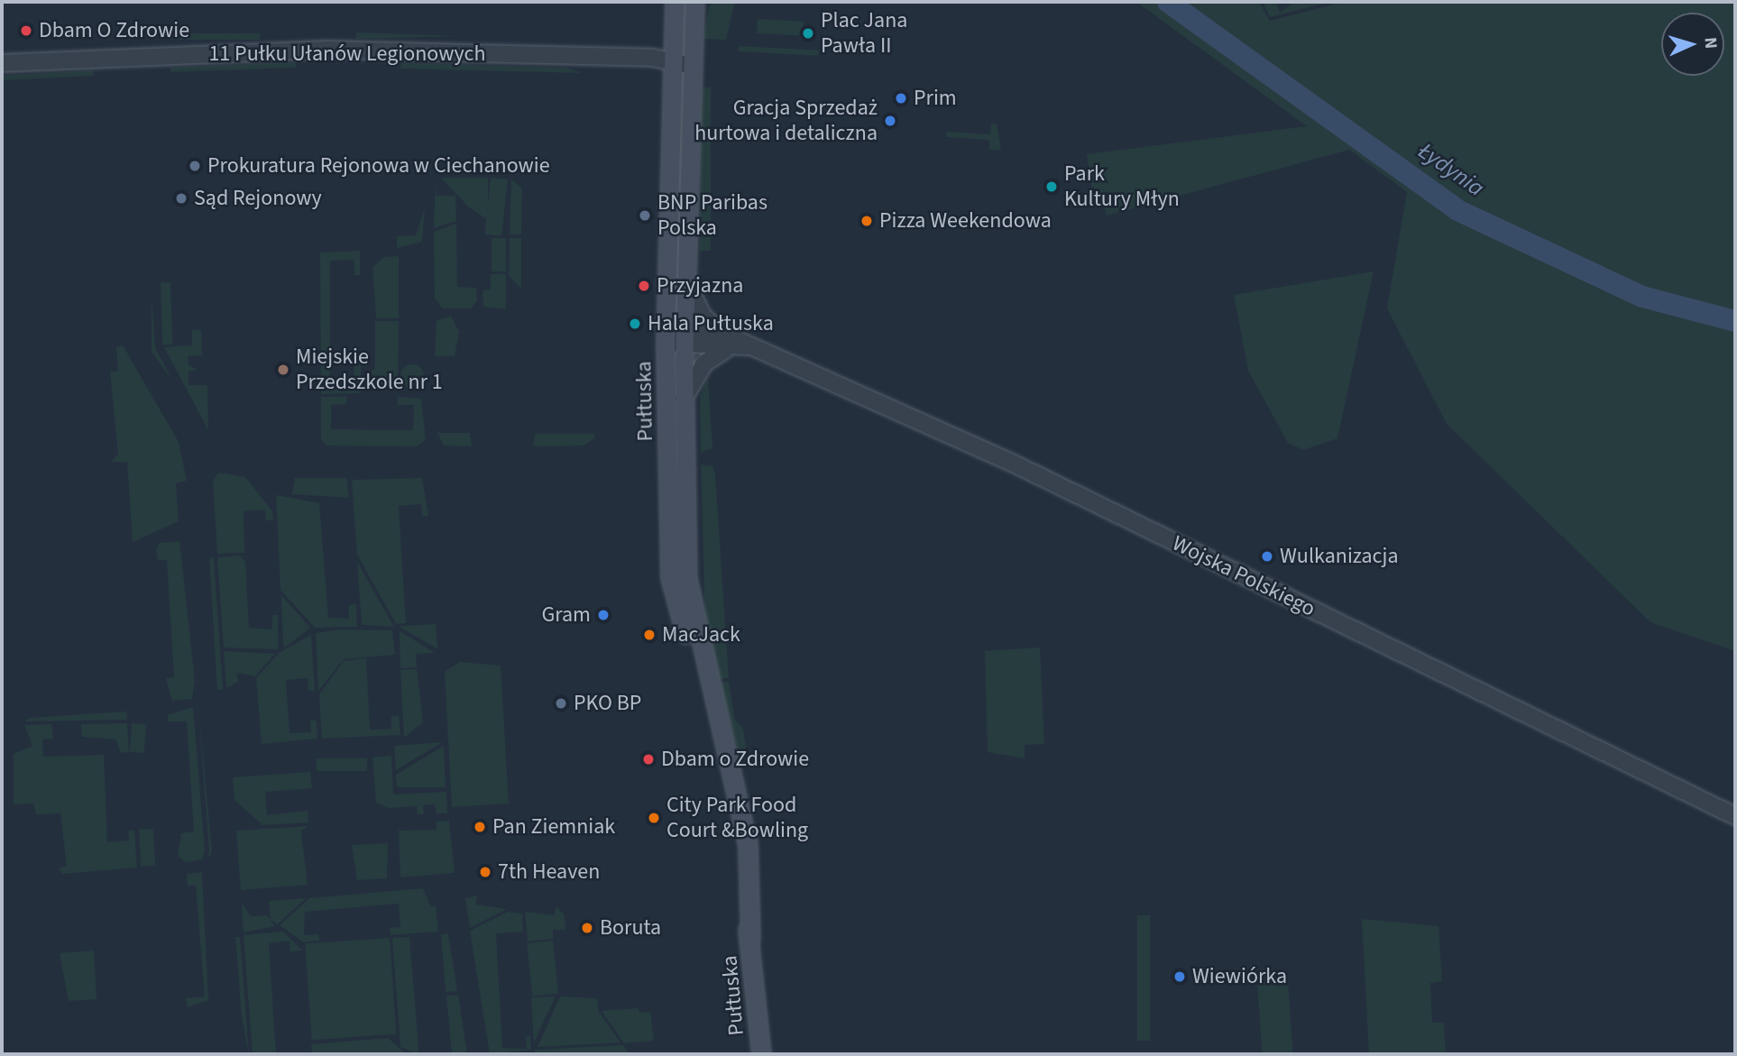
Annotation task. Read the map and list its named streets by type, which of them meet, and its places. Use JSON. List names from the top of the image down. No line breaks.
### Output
{"streets":{"main road":["Pułtuska"],"street":["11 Pułku Ułanów Legionowych","Wojska Polskiego"]},"crossings":[["11 Pułku Ułanów Legionowych","Pułtuska"],["Pułtuska","Wojska Polskiego"]],"water":["Łydynia"],"places":["Dbam O Zdrowie","Plac Jana Pawła II","Prim","Gracja Sprzedaż hurtowa i detaliczna","Prokuratura Rejonowa w Ciechanowie","Park Kultury Młyn","Sąd Rejonowy","BNP Paribas Polska","Pizza Weekendowa","Przyjazna","Hala Pułtuska","Miejskie Przedszkole nr 1","Wulkanizacja","Gram","MacJack","PKO BP","Dbam o Zdrowie","City Park Food Court &Bowling","Pan Ziemniak","7th Heaven","Boruta","Wiewiórka"],"north":"right"}
